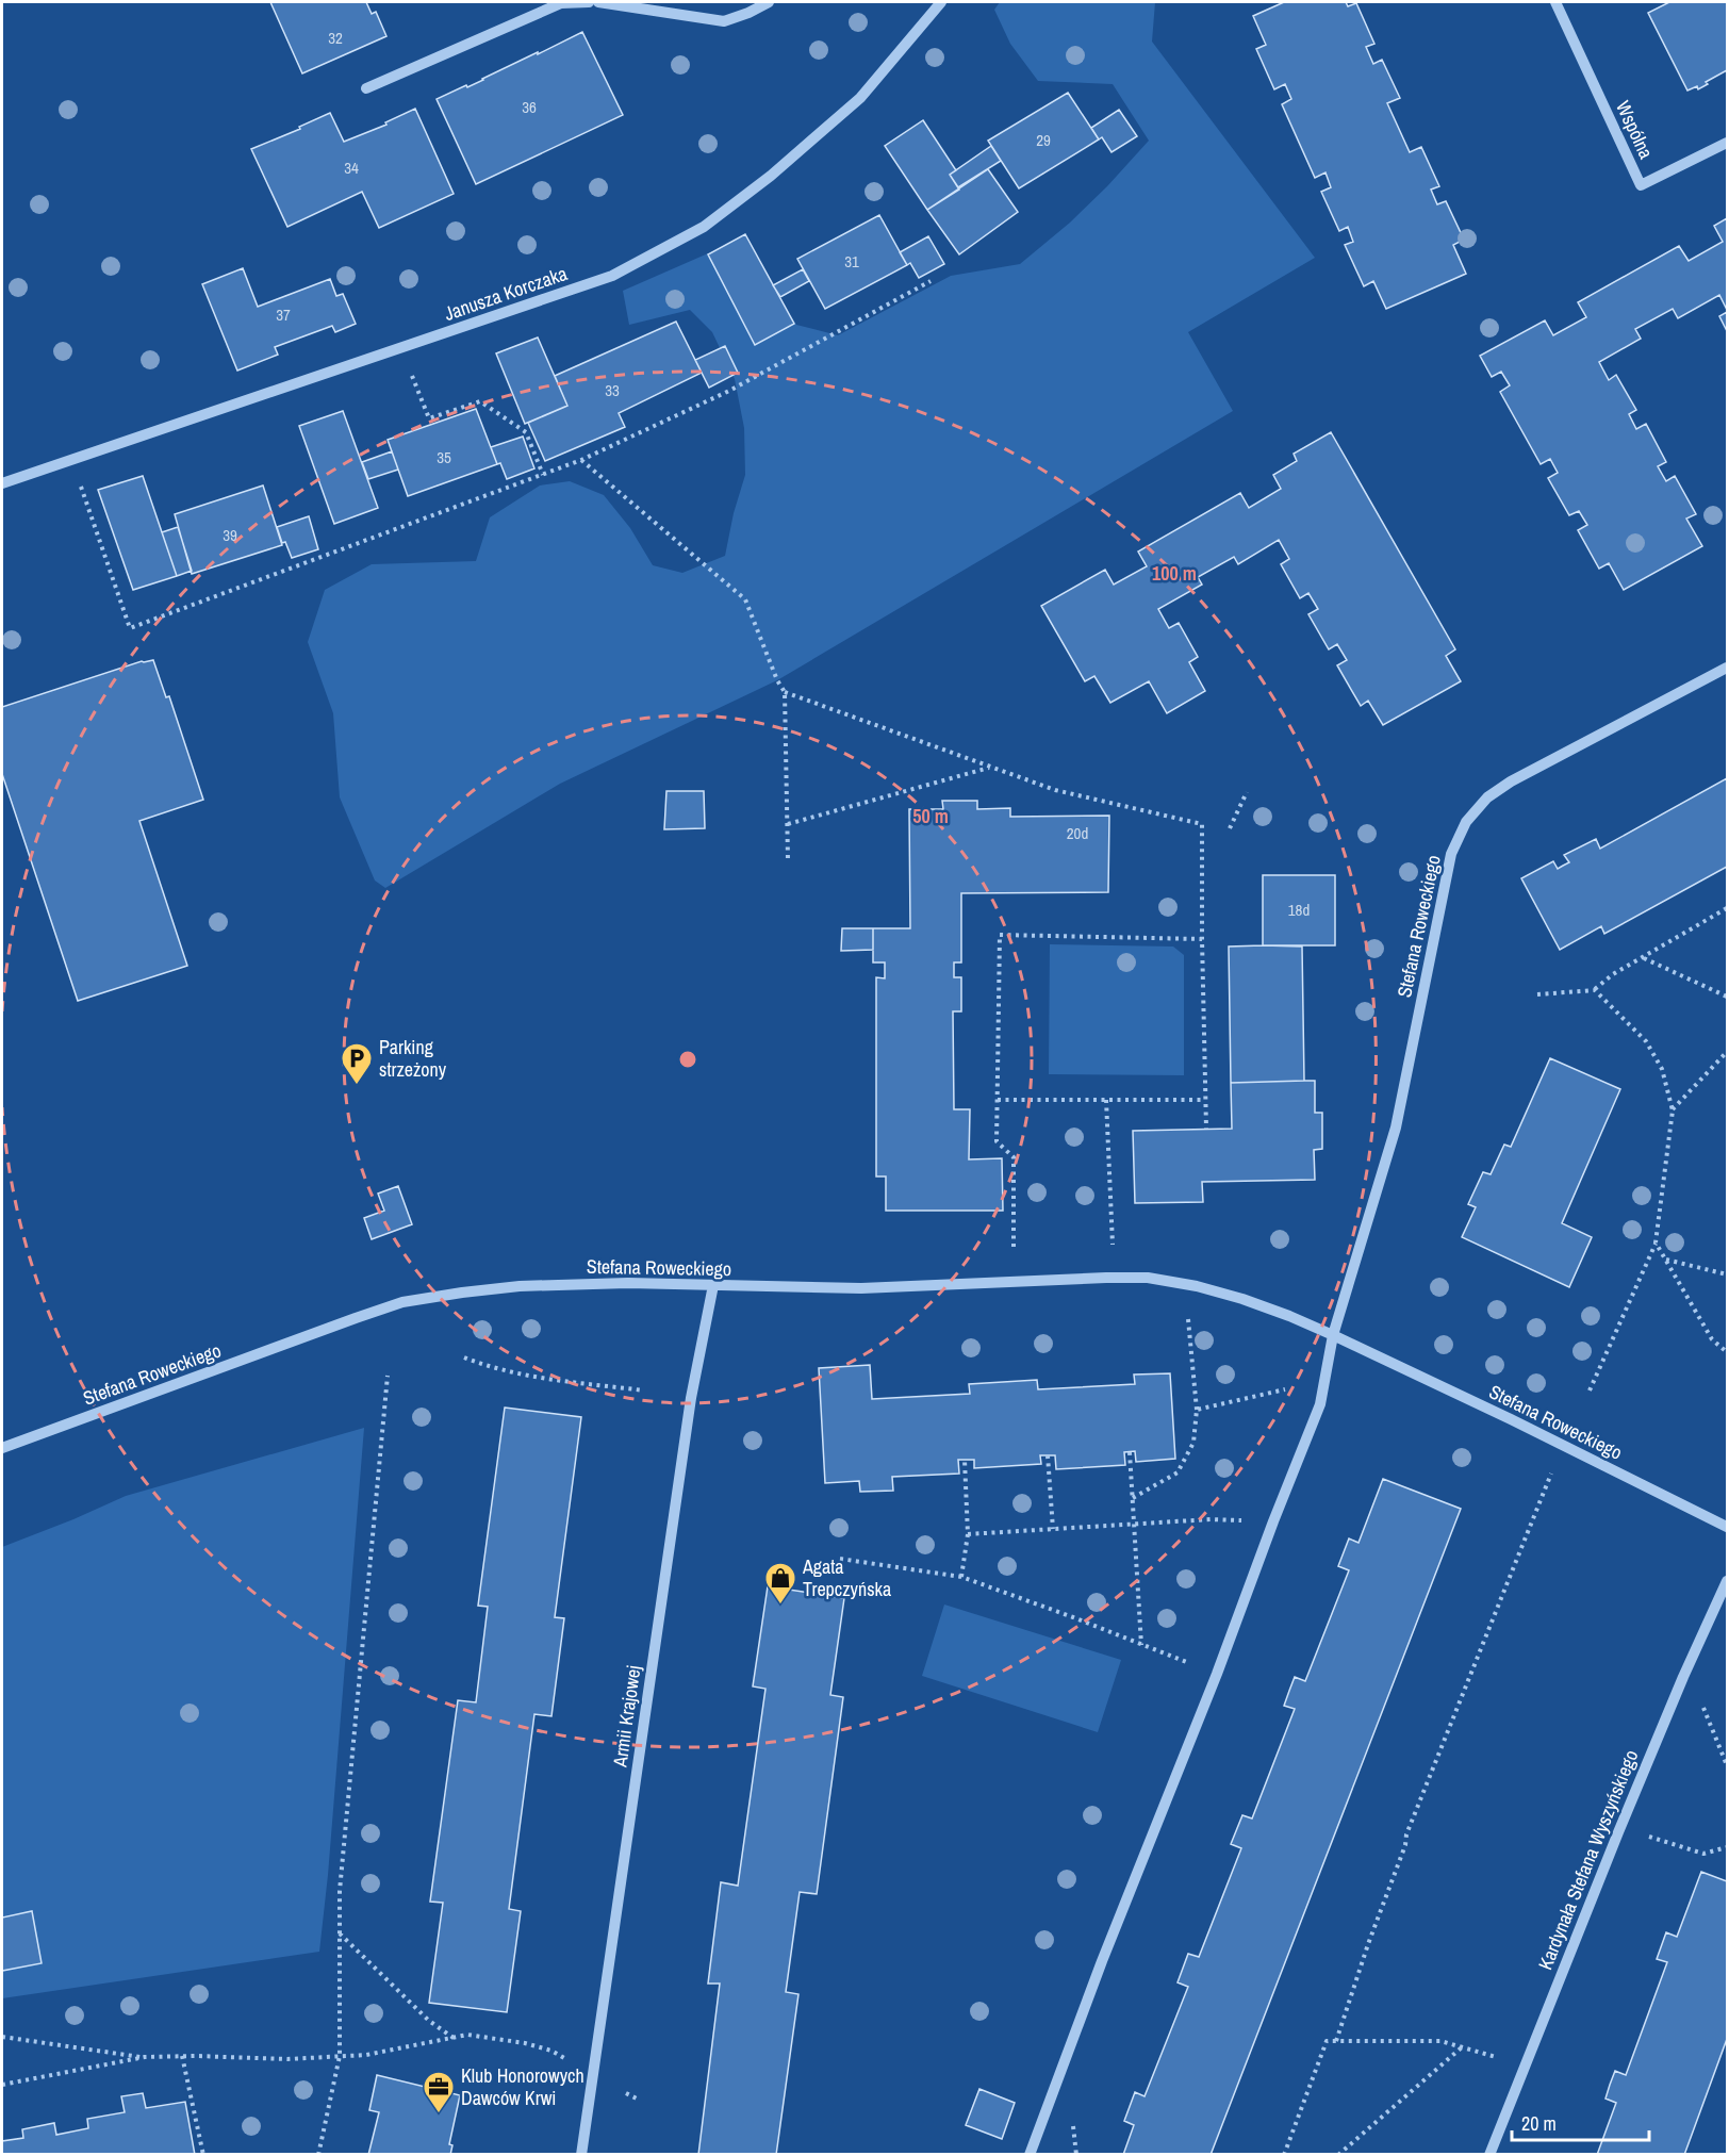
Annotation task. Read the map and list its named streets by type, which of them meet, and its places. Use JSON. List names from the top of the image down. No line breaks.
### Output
{"streets":{"street":["Wspólna","Janusza Korczaka","Stefana Roweckiego","Armii Krajowej","Kardynała Stefana Wyszyńskiego"]},"crossings":[["Stefana Roweckiego","Armii Krajowej"]],"places":{"parking":["Parking strzeżony"],"shop":["Agata Trepczyńska"],"office":["Klub Honorowych Dawców Krwi"]},"house_numbers":["32","36","29","34","31","37","33","35","39","20d","18d"],"scale_bar":"20 m","rings":["100 m","50 m"]}
